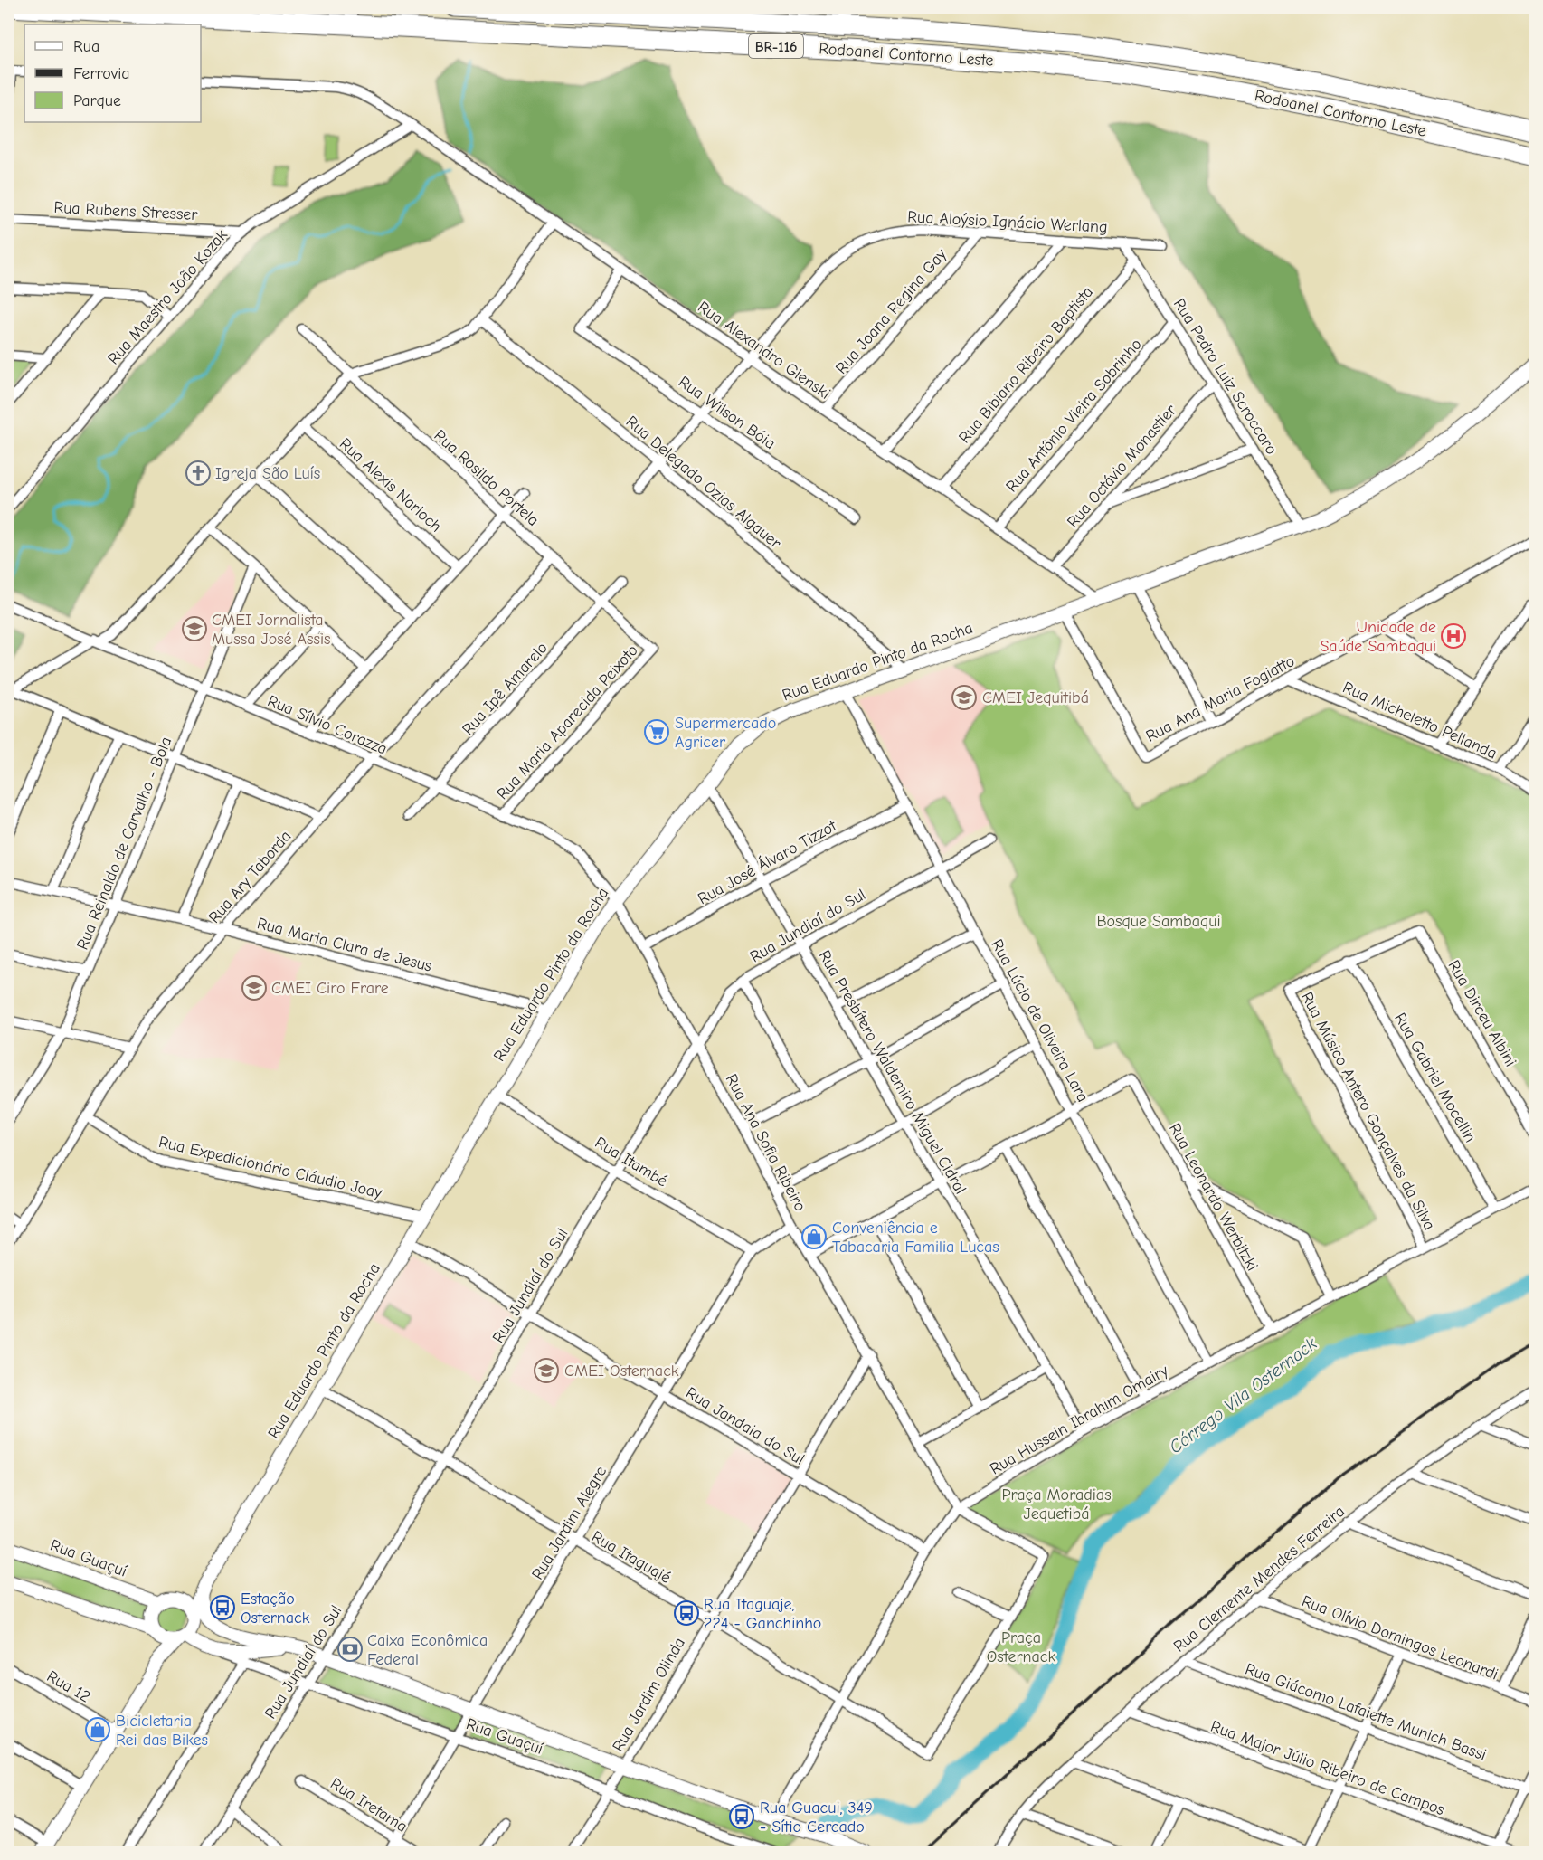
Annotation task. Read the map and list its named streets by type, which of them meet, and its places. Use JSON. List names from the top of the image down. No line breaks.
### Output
{"streets":{"highway":["BR-116","Rodoanel Contorno Leste"],"main road":["Rua Eduardo Pinto da Rocha","Rua Guaçuí"],"street":["Rua Rubens Stresser","Rua Aloýsio Ignácio Werlang","Rua Maestro João Kozak","Rua Joana Regina Gay","Rua Alexandro Glenski","Rua Bibiano Ribeiro Baptista","Rua Pedro Luiz Scroccaro","Rua Wilson Bóia","Rua Antônio Vieira Sobrinho","Rua Octávio Monastier","Rua Rosildo Portela","Rua Delegado Ozias Algauer","Rua Alexis Narloch","Rua Ipê Amarelo","Rua Ana Maria Fogiatto","Rua Micheletto Pellanda","Rua Maria Aparecida Peixoto","Rua Sílvio Corazza","Rua Reinaldo de Carvalho - Bola","Rua José Álvaro Tizzot","Rua Ary Taborda","Rua Jundiaí do Sul","Rua Maria Clara de Jesus","Rua Dirceu Albini","Rua Lúcio de Oliveira Lara","Rua Presbítero Waldemiro Miguel Cidral","Rua Gabriel Mocellin","Rua Músico Antero Gonçalves da Silva","Rua Ana Sofia Ribeiro","Rua Itambé","Rua Expedicionário Cláudio Joay","Rua Leonardo Werbitzki","Rua Hussein Ibrahim Omairy","Rua Jandaia do Sul","Rua Jardim Alegre","Rua Itaguajé","Rua Clemente Mendes Ferreira","Rua Olívio Domingos Leonardi","Rua 12","Rua Jardim Olinda","Rua Giácomo Lafaiette Munich Bassi","Rua Major Júlio Ribeiro de Campos","Rua Iretama"]},"crossings":[["Rua Rubens Stresser","Rua Maestro João Kozak"],["Rua Aloýsio Ignácio Werlang","Rua Joana Regina Gay"],["Rua Aloýsio Ignácio Werlang","Rua Alexandro Glenski"],["Rua Aloýsio Ignácio Werlang","Rua Pedro Luiz Scroccaro"],["Rua Aloýsio Ignácio Werlang","Rua Wilson Bóia"],["Rua Aloýsio Ignácio Werlang","Rua Delegado Ozias Algauer"],["Rua Maestro João Kozak","Rua Alexandro Glenski"],["Rua Joana Regina Gay","Rua Alexandro Glenski"],["Rua Alexandro Glenski","Rua Bibiano Ribeiro Baptista"],["Rua Alexandro Glenski","Rua Wilson Bóia"],["Rua Alexandro Glenski","Rua Antônio Vieira Sobrinho"],["Rua Alexandro Glenski","Rua Octávio Monastier"],["Rua Alexandro Glenski","Rua Eduardo Pinto da Rocha"],["Rua Bibiano Ribeiro Baptista","Rua Pedro Luiz Scroccaro"],["Rua Pedro Luiz Scroccaro","Rua Antônio Vieira Sobrinho"],["Rua Pedro Luiz Scroccaro","Rua Octávio Monastier"],["Rua Pedro Luiz Scroccaro","Rua Eduardo Pinto da Rocha"],["Rua Rosildo Portela","Rua Ipê Amarelo"],["Rua Rosildo Portela","Rua Maria Aparecida Peixoto"],["Rua Rosildo Portela","Rua Ary Taborda"],["Rua Delegado Ozias Algauer","Rua Eduardo Pinto da Rocha"],["Rua Eduardo Pinto da Rocha","Rua Ana Maria Fogiatto"],["Rua Eduardo Pinto da Rocha","Rua Sílvio Corazza"],["Rua Eduardo Pinto da Rocha","Rua Maria Clara de Jesus"],["Rua Eduardo Pinto da Rocha","Rua Lúcio de Oliveira Lara"],["Rua Eduardo Pinto da Rocha","Rua Presbítero Waldemiro Miguel Cidral"],["Rua Eduardo Pinto da Rocha","Rua Ana Sofia Ribeiro"],["Rua Eduardo Pinto da Rocha","Rua Itambé"],["Rua Eduardo Pinto da Rocha","Rua Expedicionário Cláudio Joay"],["Rua Eduardo Pinto da Rocha","Rua Jandaia do Sul"],["Rua Eduardo Pinto da Rocha","Rua Itaguajé"],["Rua Eduardo Pinto da Rocha","Rua Guaçuí"],["Rua Ipê Amarelo","Rua Sílvio Corazza"],["Rua Ana Maria Fogiatto","Rua Micheletto Pellanda"],["Rua Maria Aparecida Peixoto","Rua Sílvio Corazza"],["Rua Sílvio Corazza","Rua Reinaldo de Carvalho - Bola"],["Rua Sílvio Corazza","Rua Ary Taborda"],["Rua Sílvio Corazza","Rua Ana Sofia Ribeiro"],["Rua Reinaldo de Carvalho - Bola","Rua Maria Clara de Jesus"],["Rua José Álvaro Tizzot","Rua Lúcio de Oliveira Lara"],["Rua José Álvaro Tizzot","Rua Presbítero Waldemiro Miguel Cidral"],["Rua José Álvaro Tizzot","Rua Ana Sofia Ribeiro"],["Rua Ary Taborda","Rua Maria Clara de Jesus"],["Rua Ary Taborda","Rua Expedicionário Cláudio Joay"],["Rua Jundiaí do Sul","Rua Lúcio de Oliveira Lara"],["Rua Jundiaí do Sul","Rua Presbítero Waldemiro Miguel Cidral"],["Rua Jundiaí do Sul","Rua Ana Sofia Ribeiro"],["Rua Jundiaí do Sul","Rua Itambé"],["Rua Jundiaí do Sul","Rua Jandaia do Sul"],["Rua Jundiaí do Sul","Rua Itaguajé"],["Rua Jundiaí do Sul","Rua Guaçuí"],["Rua Dirceu Albini","Rua Gabriel Mocellin"],["Rua Dirceu Albini","Rua Músico Antero Gonçalves da Silva"],["Rua Lúcio de Oliveira Lara","Rua Leonardo Werbitzki"],["Rua Lúcio de Oliveira Lara","Rua Hussein Ibrahim Omairy"],["Rua Presbítero Waldemiro Miguel Cidral","Rua Hussein Ibrahim Omairy"],["Rua Gabriel Mocellin","Rua Músico Antero Gonçalves da Silva"],["Rua Gabriel Mocellin","Rua Hussein Ibrahim Omairy"],["Rua Músico Antero Gonçalves da Silva","Rua Hussein Ibrahim Omairy"],["Rua Ana Sofia Ribeiro","Rua Hussein Ibrahim Omairy"],["Rua Ana Sofia Ribeiro","Rua Jardim Alegre"],["Rua Ana Sofia Ribeiro","Rua Jardim Olinda"],["Rua Itambé","Rua Jardim Alegre"],["Rua Leonardo Werbitzki","Rua Hussein Ibrahim Omairy"],["Rua Hussein Ibrahim Omairy","Rua Jandaia do Sul"],["Rua Hussein Ibrahim Omairy","Rua Itaguajé"],["Rua Hussein Ibrahim Omairy","Rua Guaçuí"],["Rua Jandaia do Sul","Rua Jardim Alegre"],["Rua Jandaia do Sul","Rua Jardim Olinda"],["Rua Jardim Alegre","Rua Itaguajé"],["Rua Jardim Alegre","Rua Guaçuí"],["Rua Jardim Alegre","Rua Iretama"],["Rua Itaguajé","Rua Jardim Olinda"],["Rua Guaçuí","Rua Jardim Olinda"],["Rua Clemente Mendes Ferreira","Rua Olívio Domingos Leonardi"],["Rua Clemente Mendes Ferreira","Rua Giácomo Lafaiette Munich Bassi"],["Rua Clemente Mendes Ferreira","Rua Major Júlio Ribeiro de Campos"]],"water":["Córrego Vila Osternack"],"parks":["Bosque Sambaqui","Praça Moradias Jequetibá","Praça Osternack"],"places":{"church":["Igreja São Luís"],"school or university":["CMEI Jornalista Mussa José Assis","CMEI Jequitibá","CMEI Ciro Frare","CMEI Osternack"],"hospital":["Unidade de Saúde Sambaqui"],"supermarket":["Supermercado Agricer"],"shop":["Conveniência e Tabacaria Familia Lucas","Bicicletaria Rei das Bikes"],"bus stop":["Estação Osternack","Rua Itaguaje, 224 - Ganchinho","Rua Guacui, 349 - Sítio Cercado"],"bank":["Caixa Econômica Federal"]},"legend":["Rua","Ferrovia","Parque"]}
